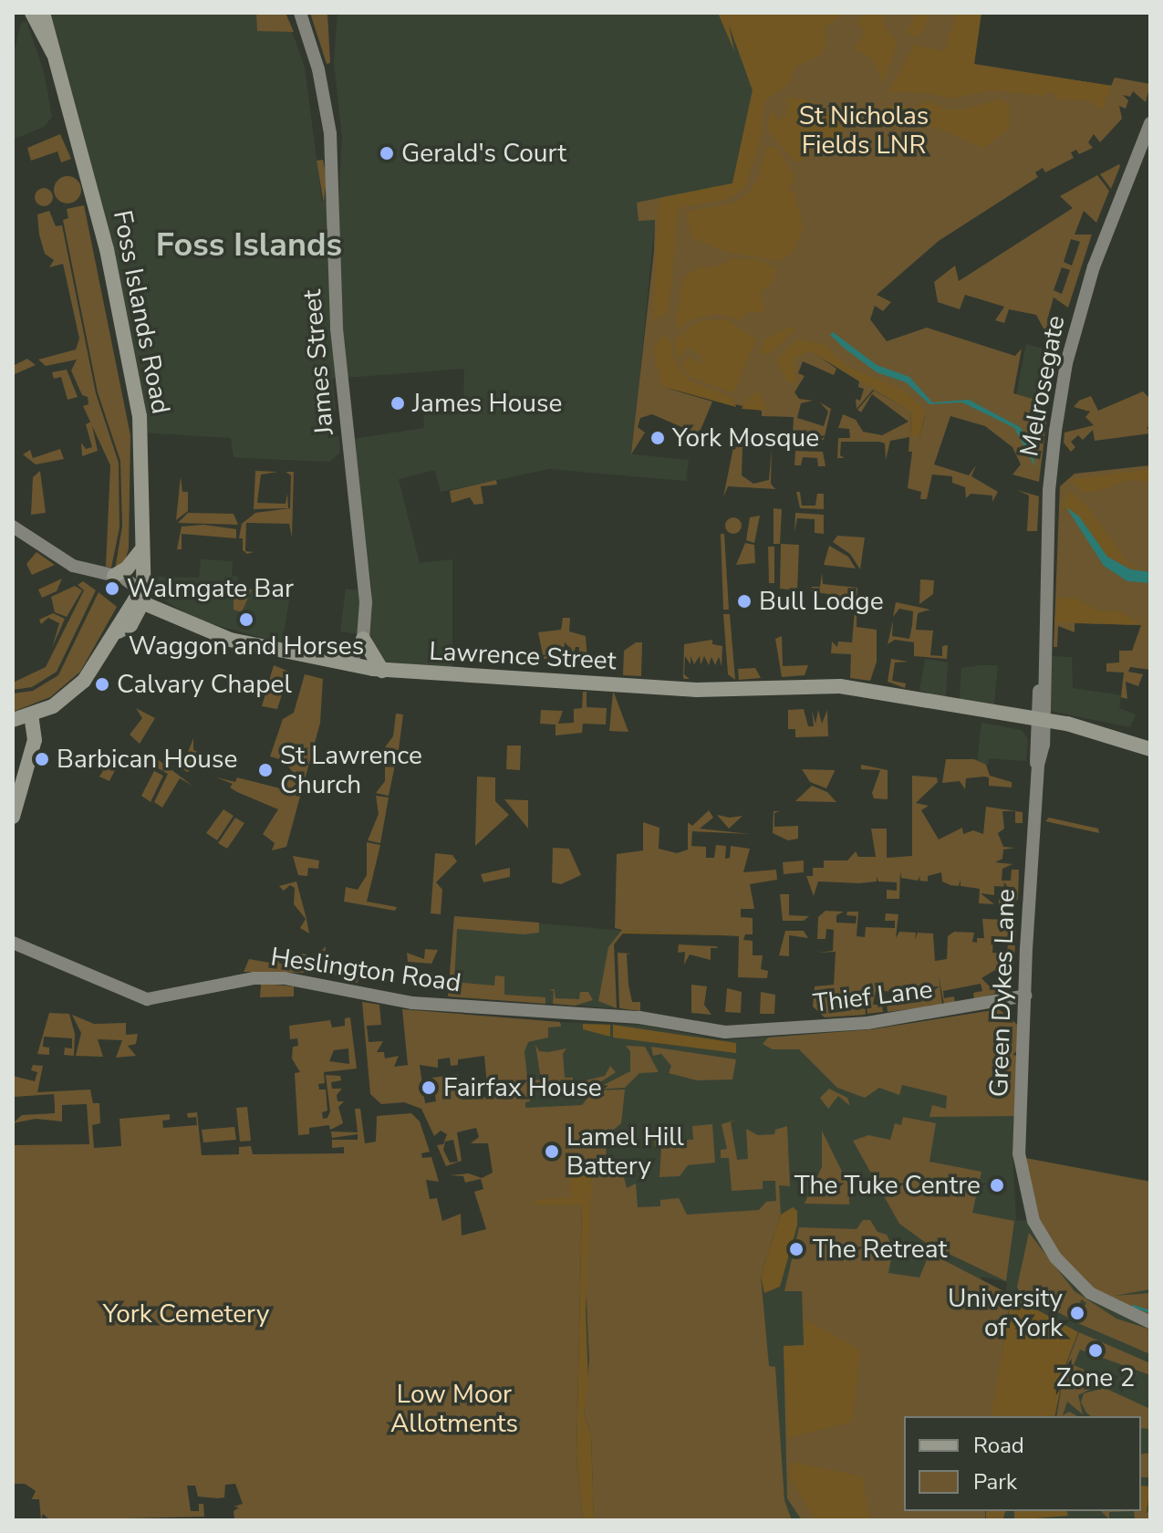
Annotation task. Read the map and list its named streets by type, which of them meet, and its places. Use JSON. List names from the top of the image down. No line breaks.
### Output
{"streets":{"main road":["Foss Islands Road","Lawrence Street"],"street":["James Street","Melrosegate","Heslington Road","Green Dykes Lane","Thief Lane"]},"crossings":[["Foss Islands Road","Lawrence Street"],["James Street","Lawrence Street"],["Melrosegate","Lawrence Street"],["Melrosegate","Green Dykes Lane"],["Lawrence Street","Green Dykes Lane"],["Heslington Road","Thief Lane"],["Green Dykes Lane","Thief Lane"]],"districts":["Foss Islands"],"parks":["St Nicholas Fields LNR","York Cemetery","Low Moor Allotments"],"places":["Gerald's Court","James House","York Mosque","Walmgate Bar","Bull Lodge","Waggon and Horses","Calvary Chapel","Barbican House","St Lawrence Church","Fairfax House","Lamel Hill Battery","The Tuke Centre","The Retreat","University of York","Zone 2"],"legend":["Road","Park"]}
